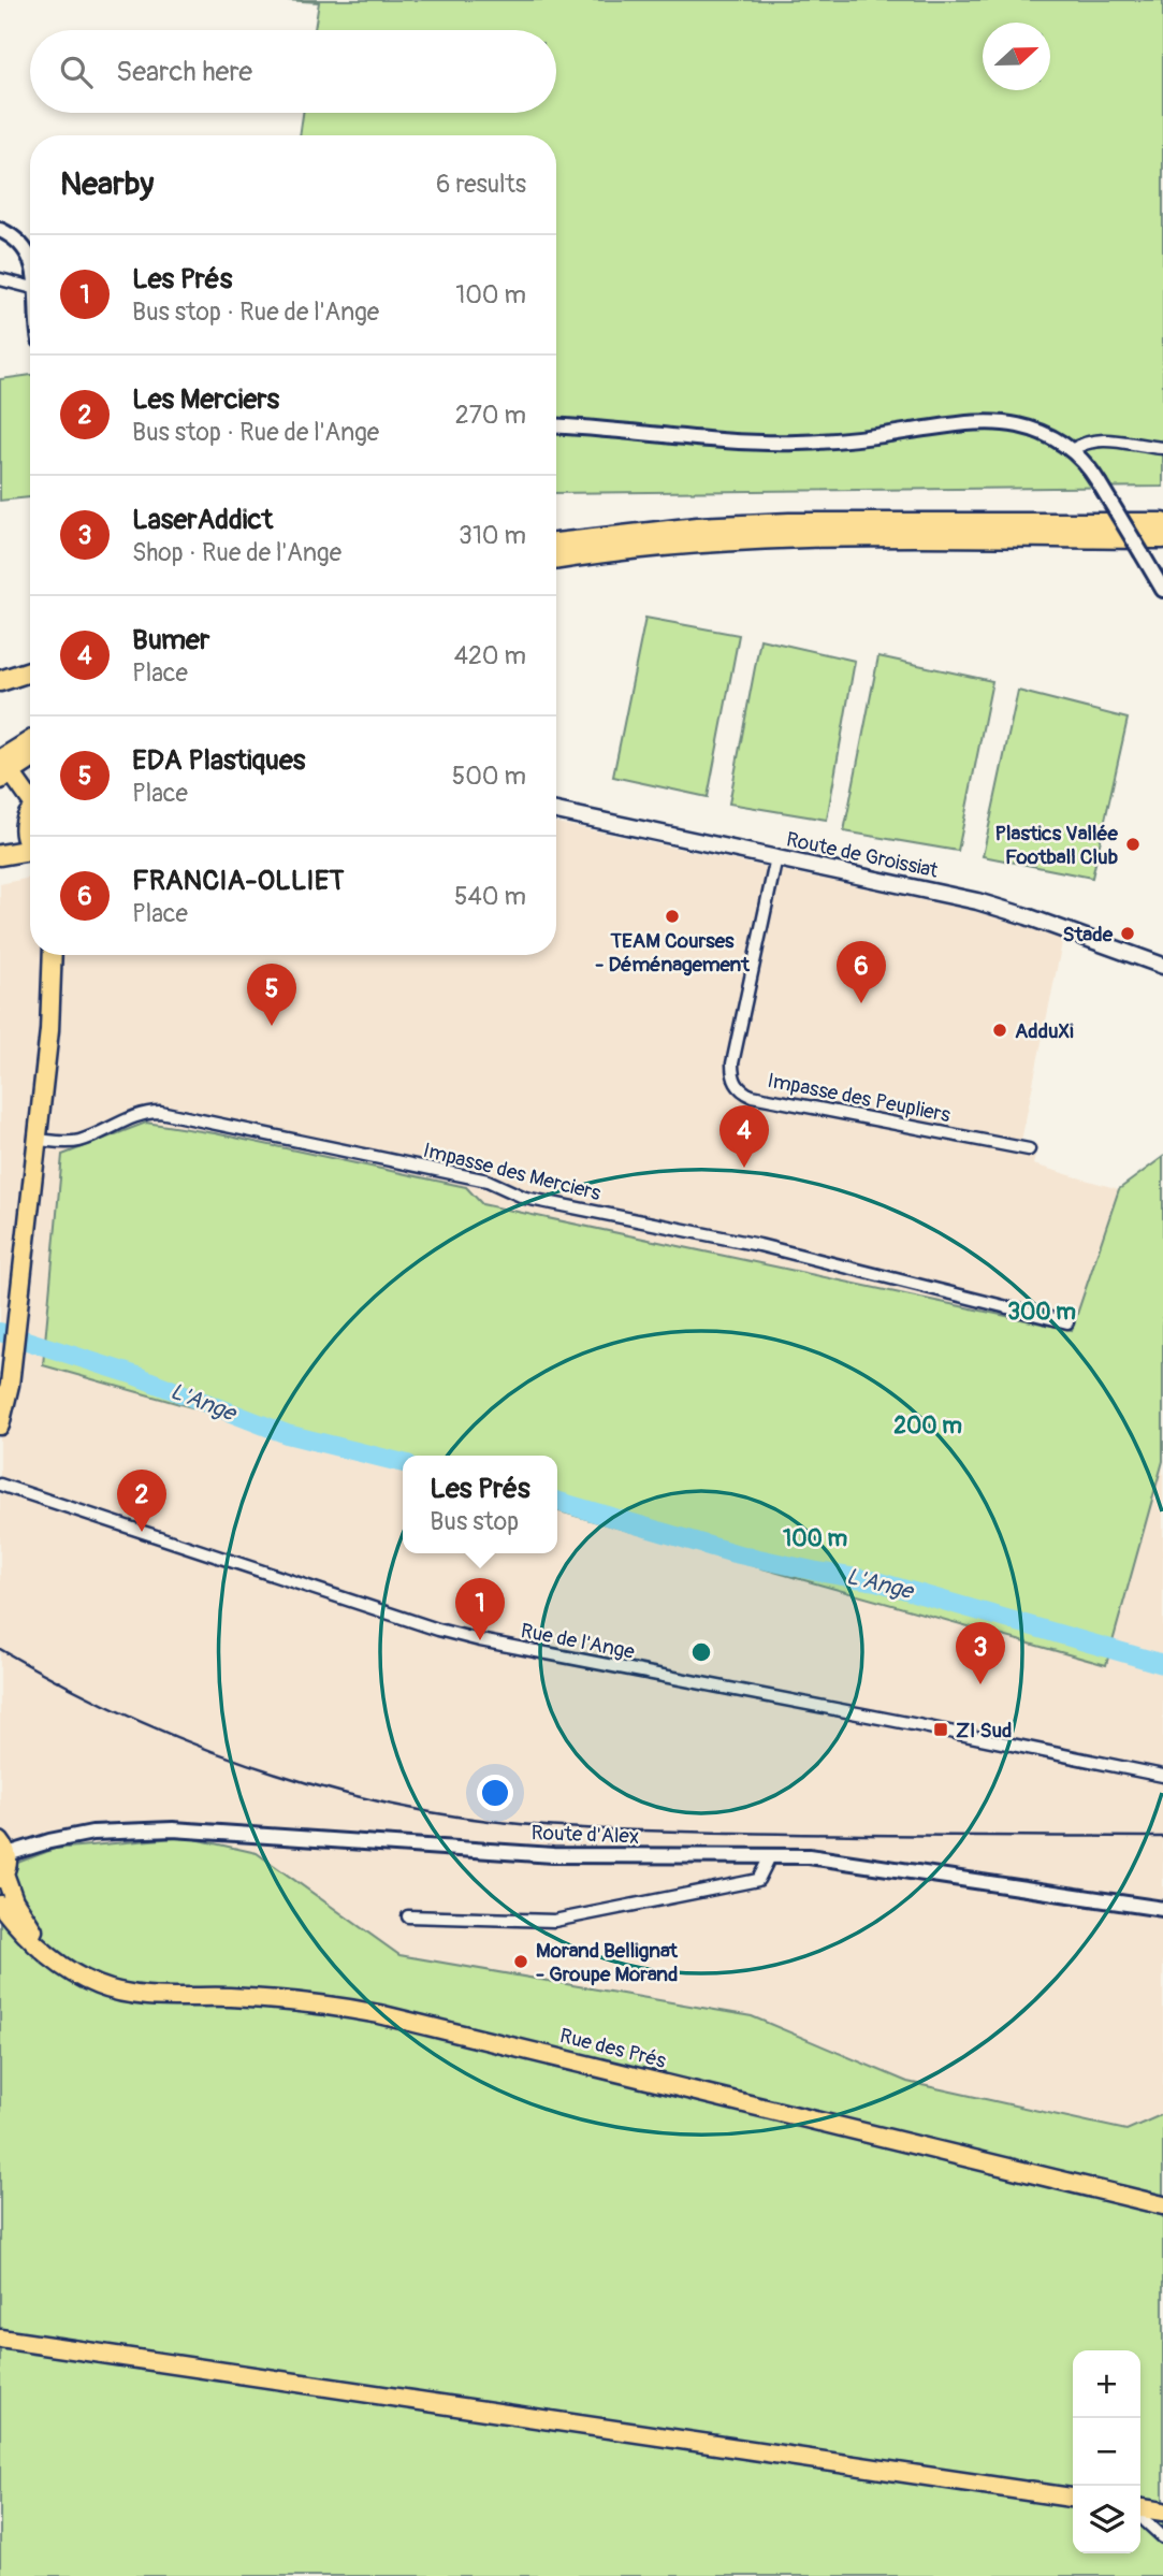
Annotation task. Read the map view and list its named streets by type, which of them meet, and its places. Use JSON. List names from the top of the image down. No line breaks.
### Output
{"streets":{"main road":["Route de Groissiat","Rue des Prés"],"street":["Impasse des Peupliers","Impasse des Merciers","Rue de l'Ange","Route d'Alex"]},"crossings":[["Route de Groissiat","Impasse des Peupliers"]],"water":["L'Ange"],"places":{"other":["Plastics Vallée Football Club","TEAM Courses - Déménagement","Stade","AdduXi","Morand Bellignat - Groupe Morand"],"transit":["ZI Sud"]},"north":"right","page":{"search":"Search here","heading":["Nearby","6 results"],"list":[{"mark":"1","name":"Les Prés","note":"Bus stop · Rue de l'Ange","value":"100 m"},{"mark":"2","name":"Les Merciers","note":"Bus stop · Rue de l'Ange","value":"270 m"},{"mark":"3","name":"LaserAddict","note":"Shop · Rue de l'Ange","value":"310 m"},{"mark":"4","name":"Bumer","note":"Place","value":"420 m"},{"mark":"5","name":"EDA Plastiques","note":"Place","value":"500 m"},{"mark":"6","name":"FRANCIA-OLLIET","note":"Place","value":"540 m"}],"pins":["6","5","4","2","1","3"],"popup":["Les Prés","Bus stop"],"map_buttons":["+","−"]},"rings":["300 m","200 m","100 m"]}
